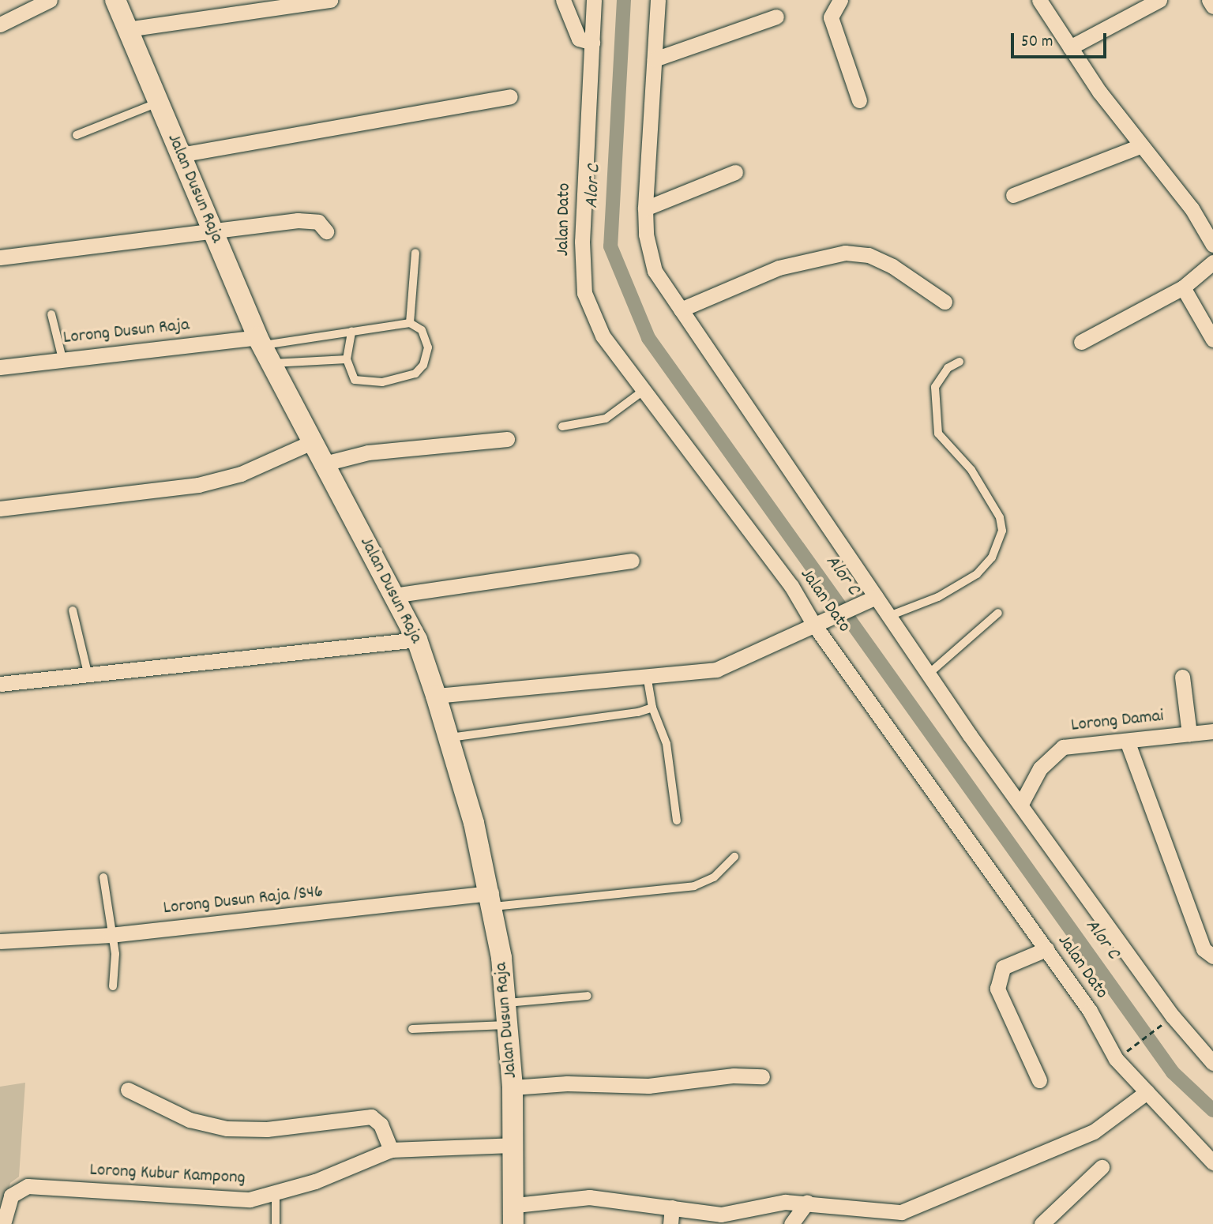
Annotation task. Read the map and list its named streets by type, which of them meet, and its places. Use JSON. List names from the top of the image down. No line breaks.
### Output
{"streets":{"main road":["Jalan Dusun Raja"],"street":["Jalan Dato","Lorong Dusun Raja","Lorong Damai","Lorong Dusun Raja /S46","Lorong Kubur Kampong"]},"crossings":[["Jalan Dusun Raja","Lorong Dusun Raja"],["Jalan Dusun Raja","Lorong Dusun Raja /S46"],["Jalan Dusun Raja","Lorong Kubur Kampong"]],"water":["Alor C"],"scale_bar":"50 m"}
